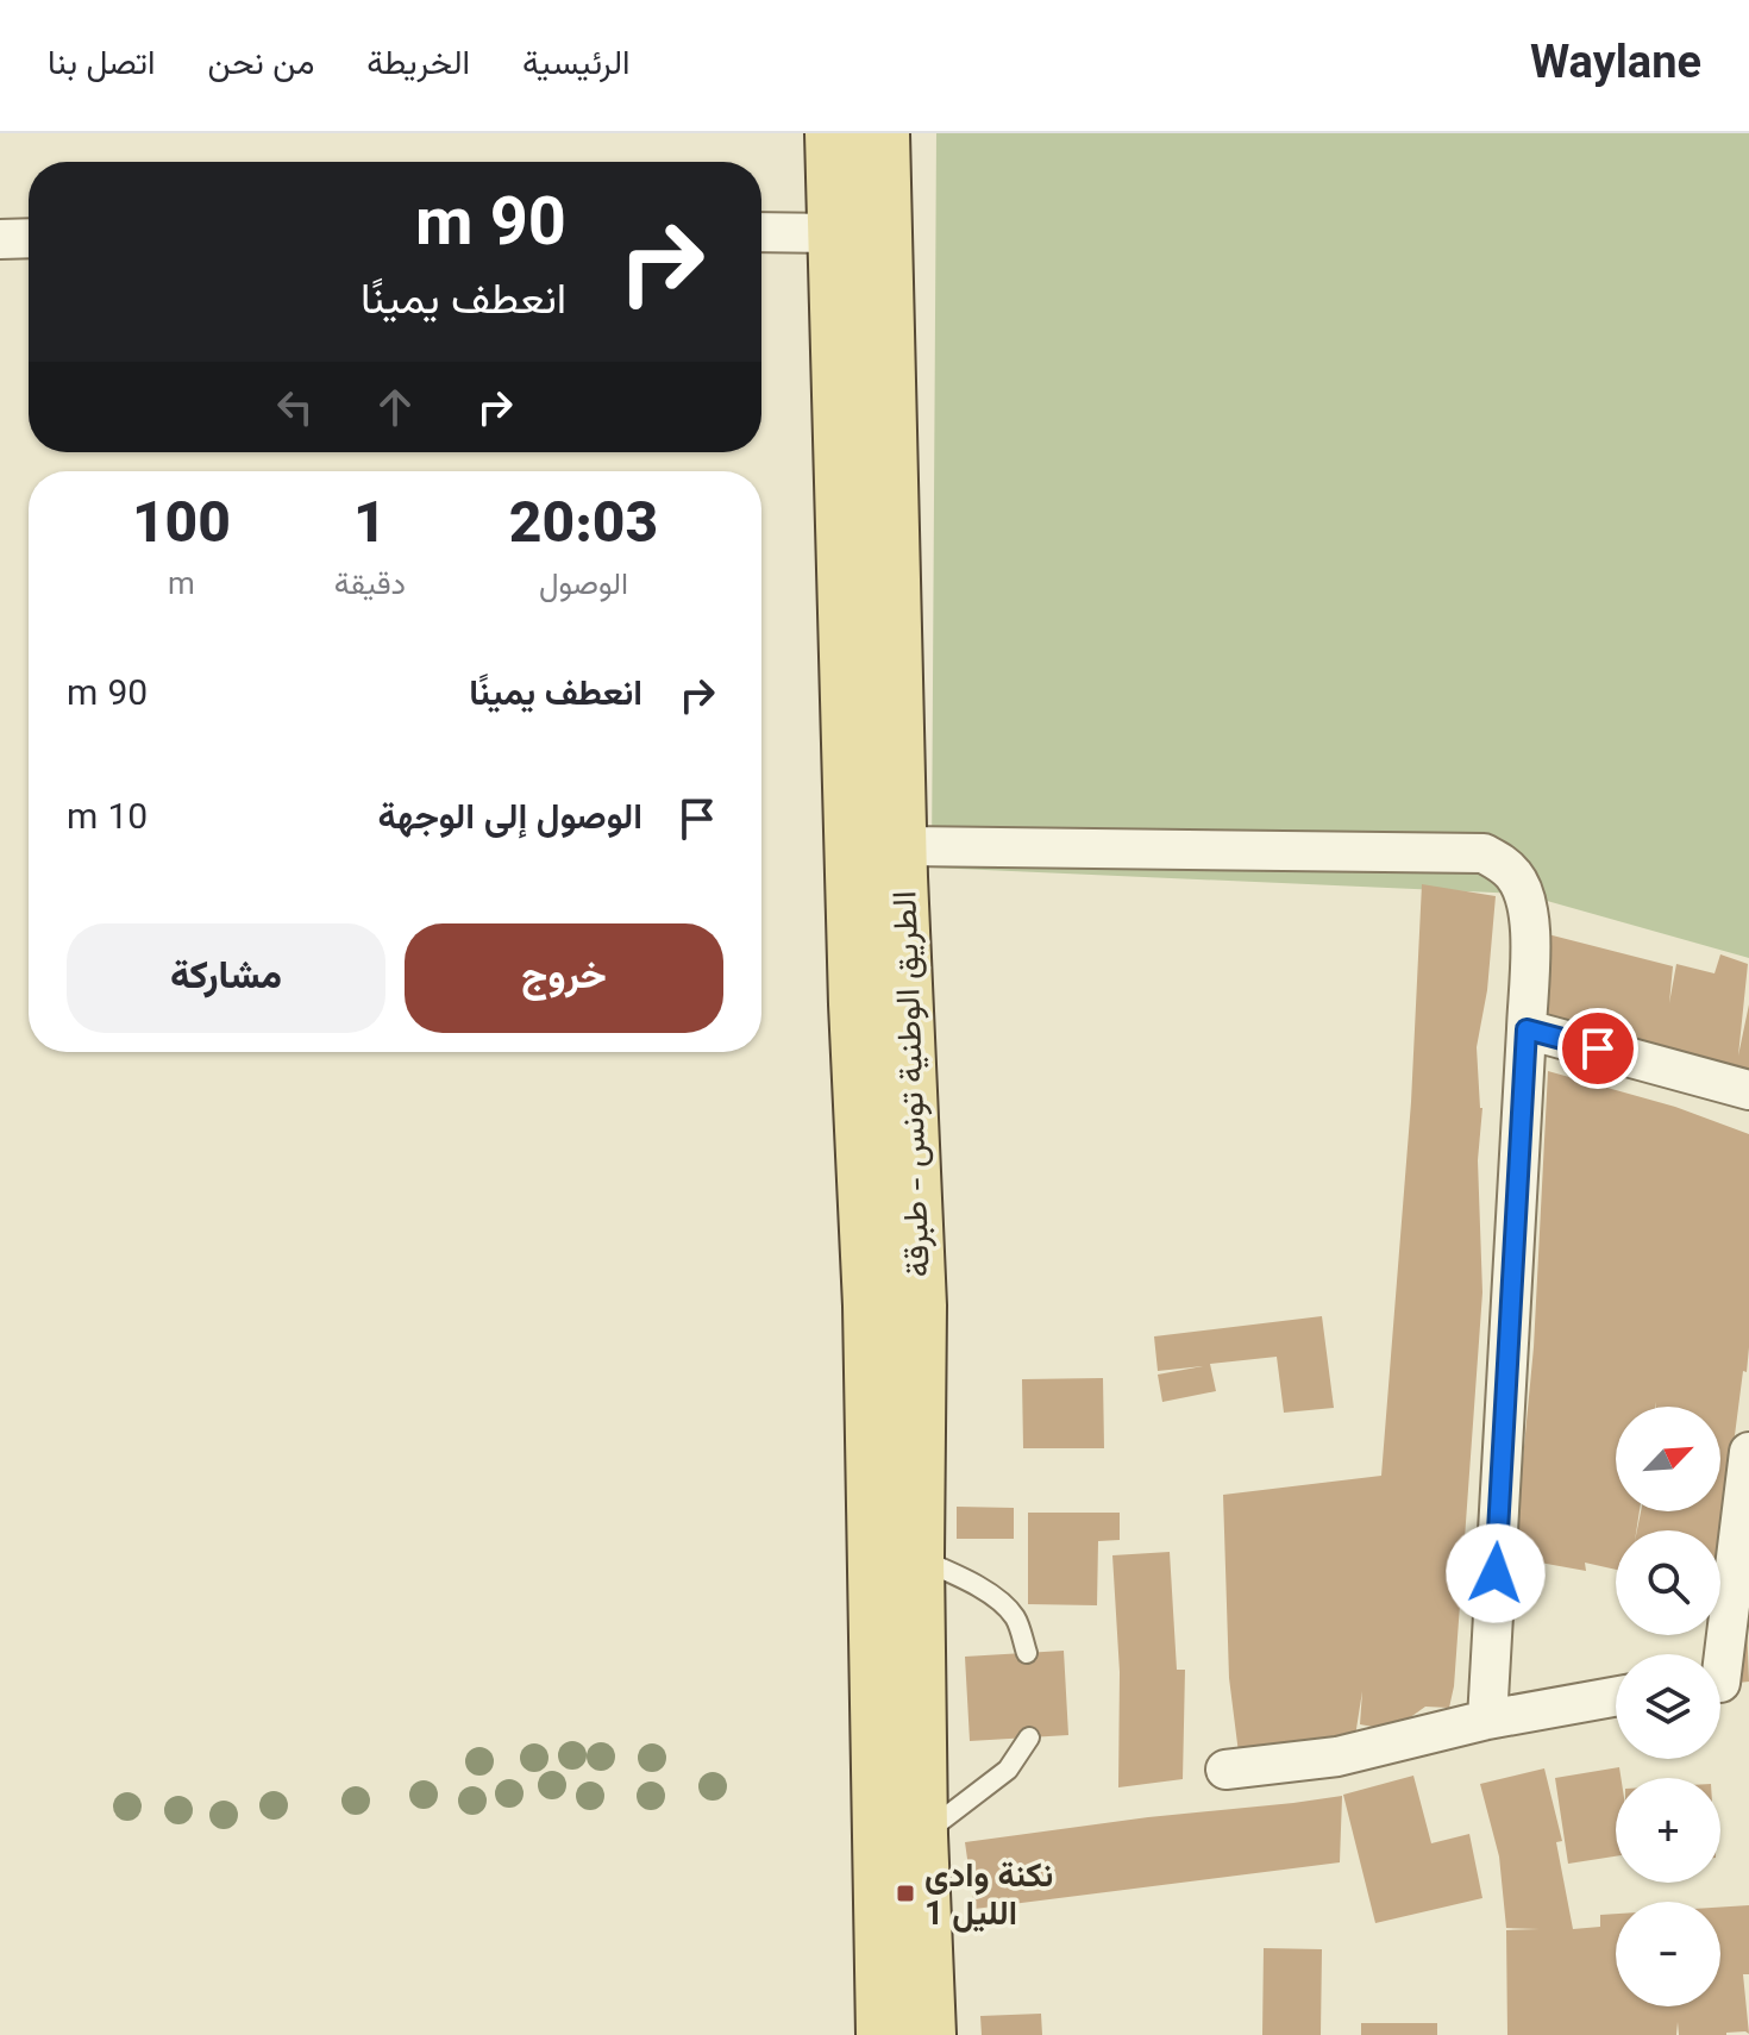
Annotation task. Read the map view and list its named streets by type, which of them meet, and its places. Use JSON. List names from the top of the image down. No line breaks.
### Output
{"streets":{"main road":["الطريق الوطنية تونس - طبرقة"]},"places":{"transit":["نكنة وادى الليل 1"]},"north":"top right","page":{"header":"Waylane","nav":["الرئيسية","الخريطة","من نحن","اتصل بنا"],"turn":["90 m","انعطف يمينًا"],"eta":["20:03","الوصول","1","دقيقة","100","m"],"list":[{"name":"انعطف يمينًا","value":"90 m"},{"name":"الوصول إلى الوجهة","value":"10 m"}],"buttons":["خروج","مشاركة"],"map_buttons":["+","−"]}}
